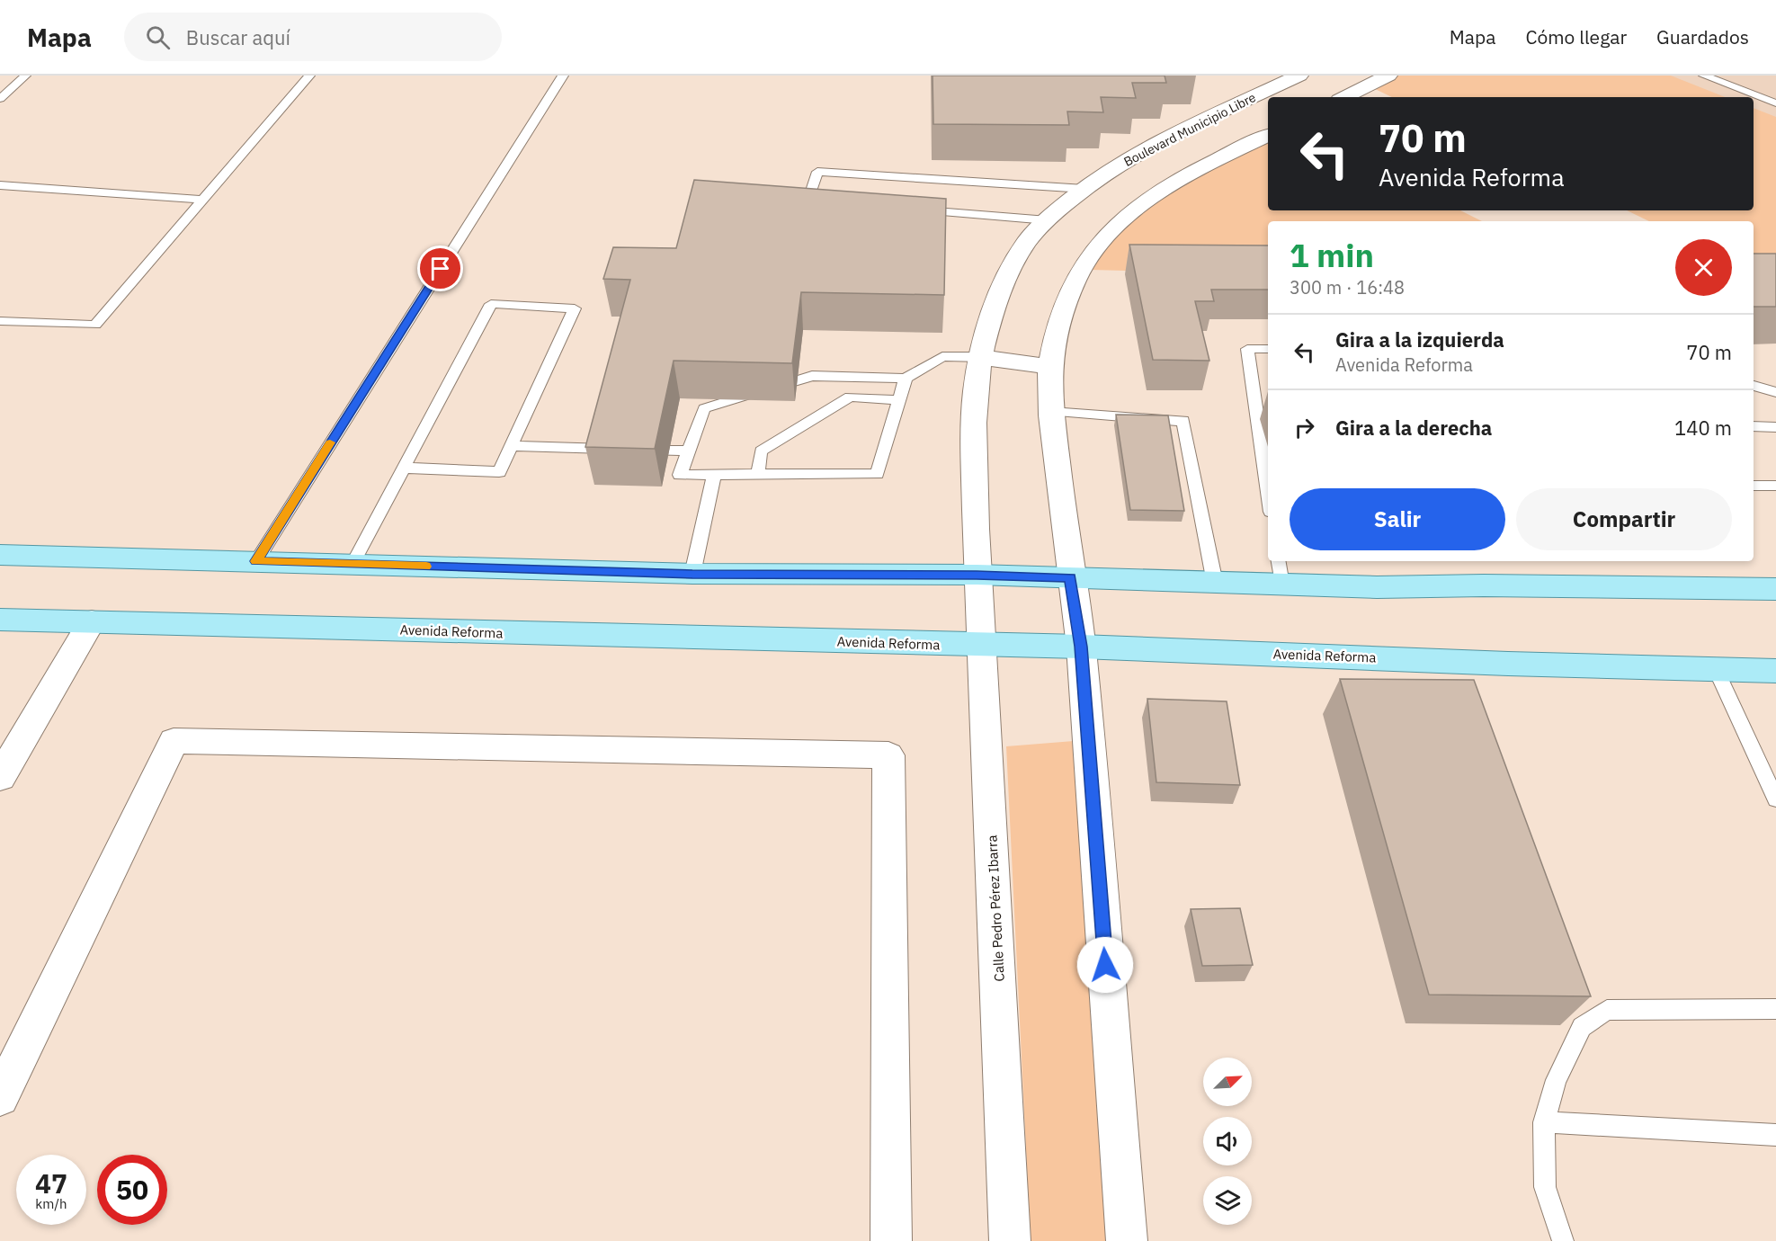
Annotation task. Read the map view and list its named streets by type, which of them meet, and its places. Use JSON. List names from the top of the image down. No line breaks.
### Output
{"streets":{"main road":["Boulevard Municipio Libre","Avenida Reforma","Calle Pedro Pérez Ibarra"]},"crossings":[["Boulevard Municipio Libre","Calle Pedro Pérez Ibarra"],["Avenida Reforma","Calle Pedro Pérez Ibarra"]],"north":"top right","page":{"header":"Mapa","search":"Buscar aquí","nav":["Mapa","Cómo llegar","Guardados"],"turn":["70 m","Avenida Reforma"],"heading":["1 min","300 m · 16:48"],"list":[{"name":"Gira a la izquierda","note":"Avenida Reforma","value":"70 m"},{"name":"Gira a la derecha","value":"140 m"}],"buttons":["Salir","Compartir"],"speed":"47 km/h","limit":"50"}}
